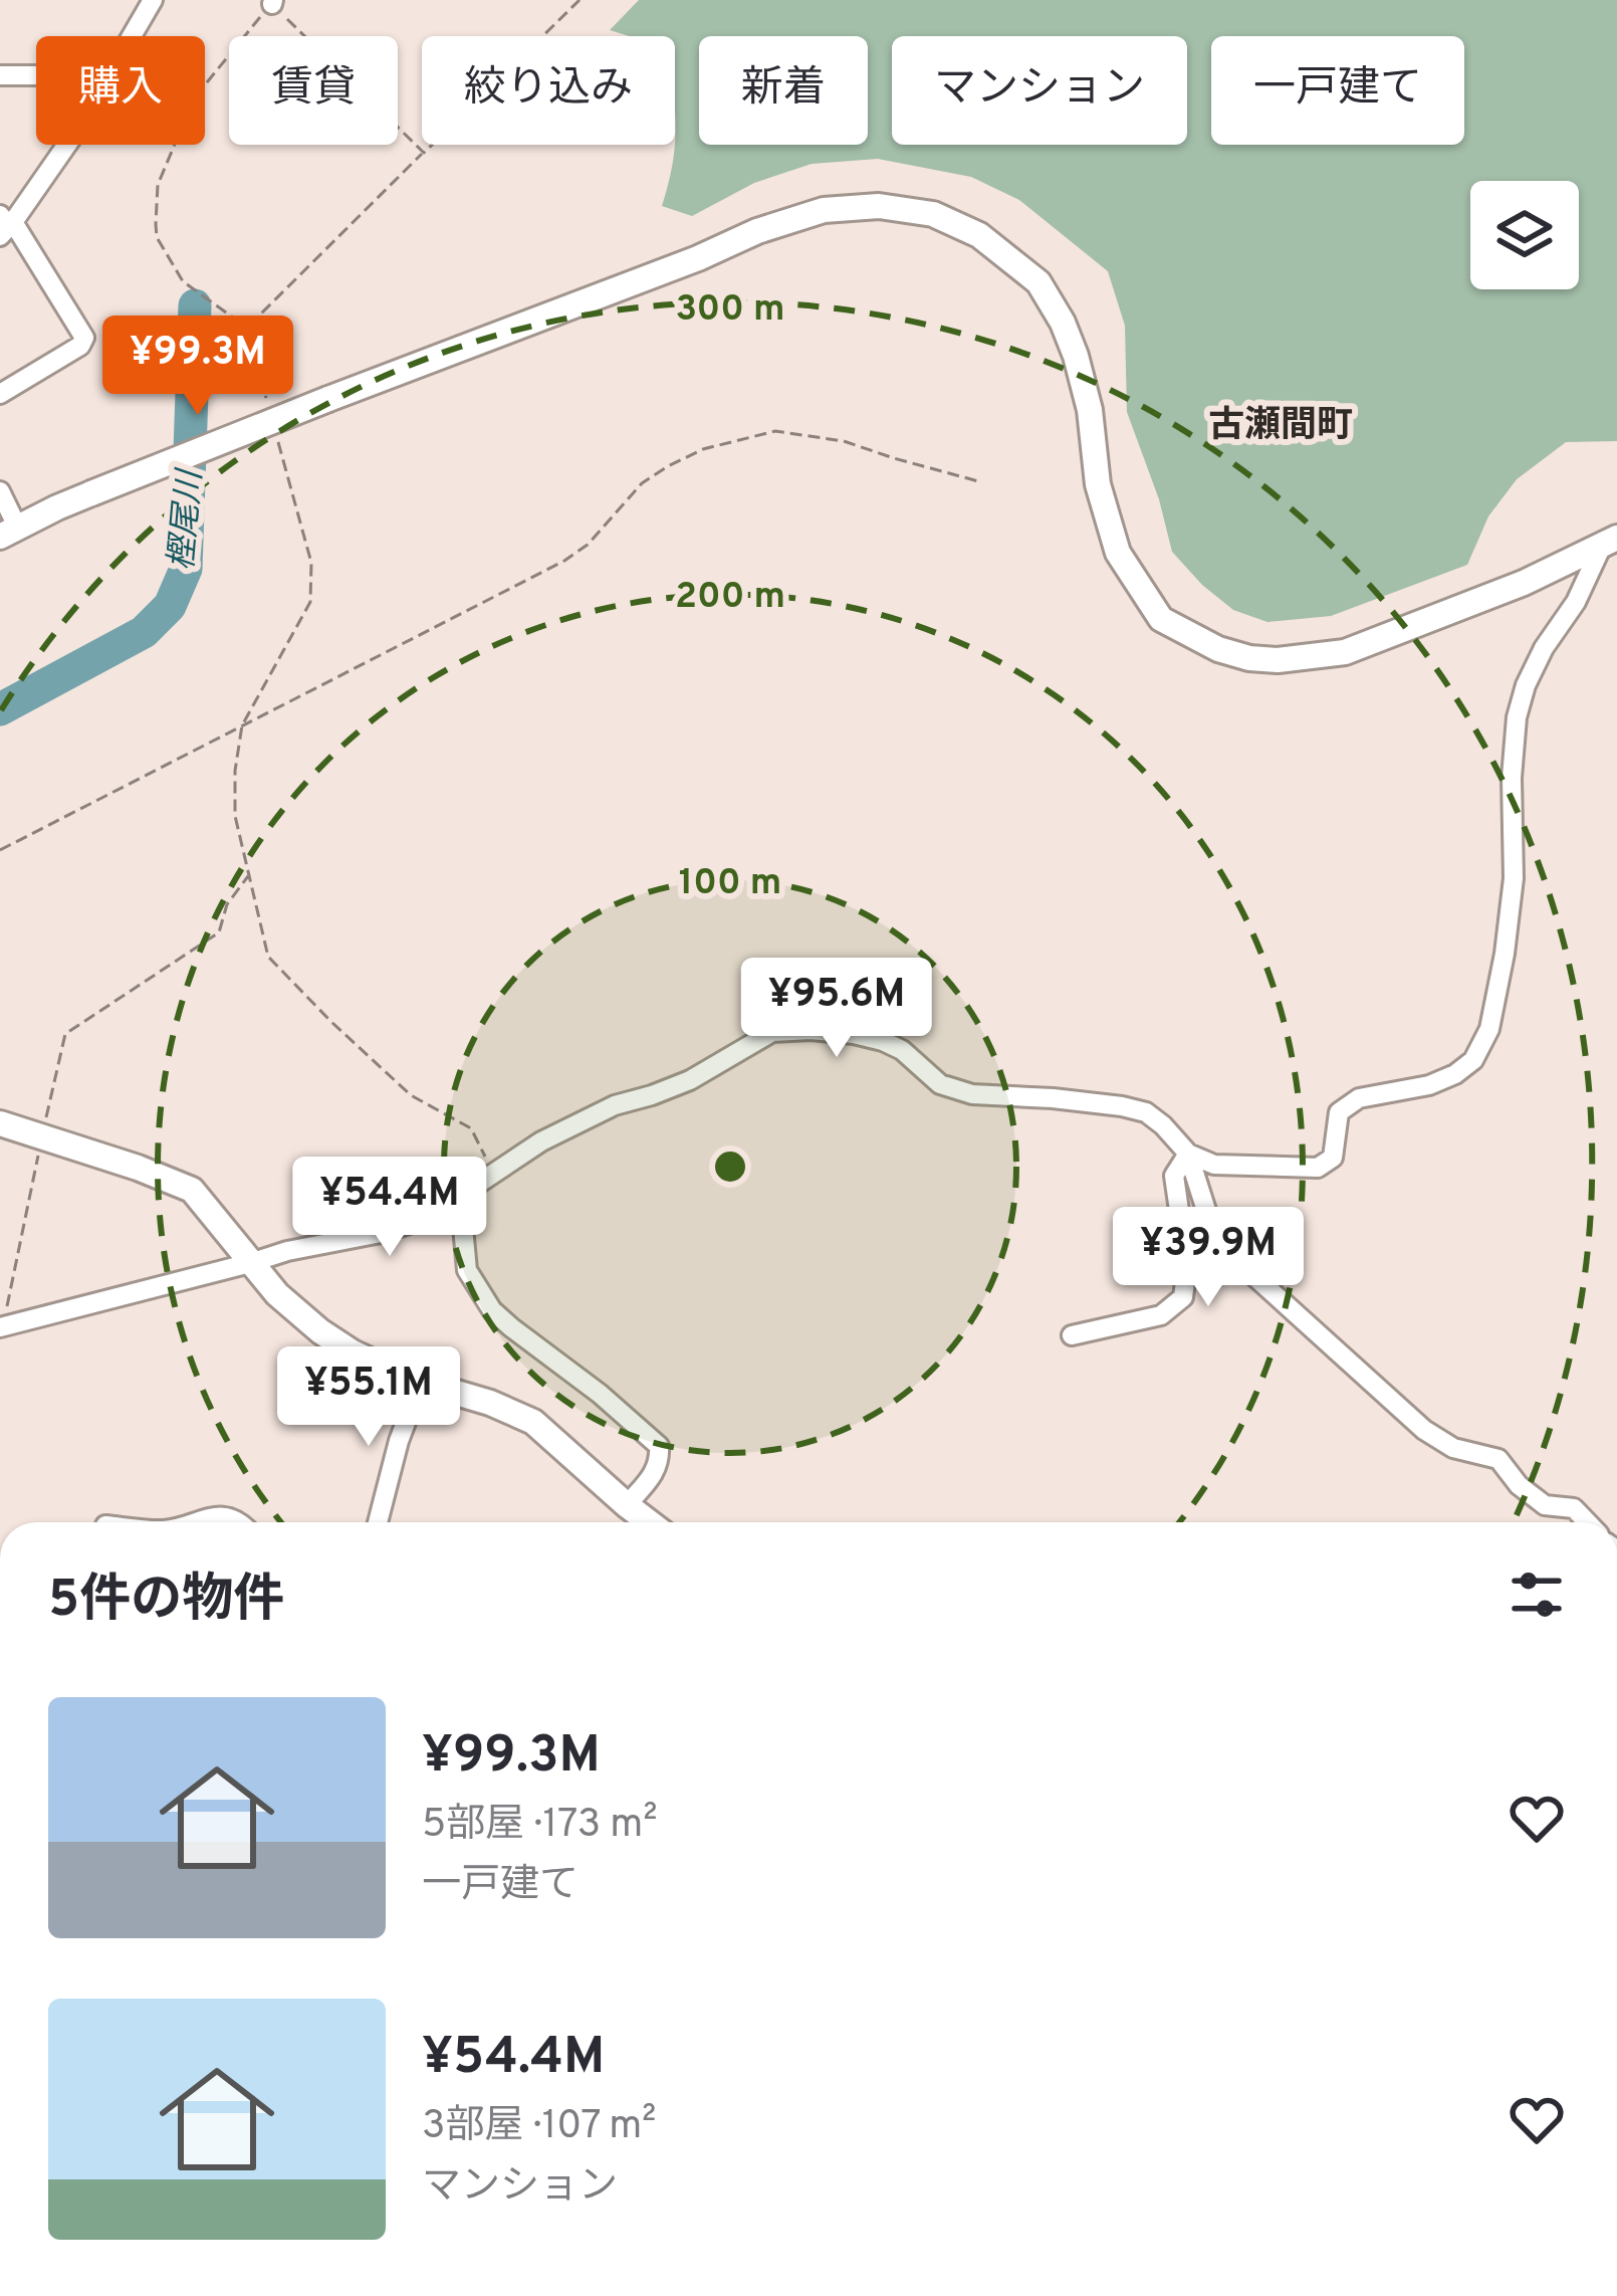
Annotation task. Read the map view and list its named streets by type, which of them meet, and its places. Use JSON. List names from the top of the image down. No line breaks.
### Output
{"districts":["古瀬間町"],"water":["樫尾川"],"page":{"chip":["購入","賃貸","絞り込み","新着","マンション","一戸建て"],"price":["¥99.3M","¥95.6M","¥54.4M","¥39.9M","¥55.1M"],"heading":"5件の物件","list":[{"name":"¥99.3M","note":"5部屋 · 173 m² · 一戸建て"},{"name":"¥54.4M","note":"3部屋 · 107 m² · マンション"}]},"rings":["300 m","200 m","100 m"]}
